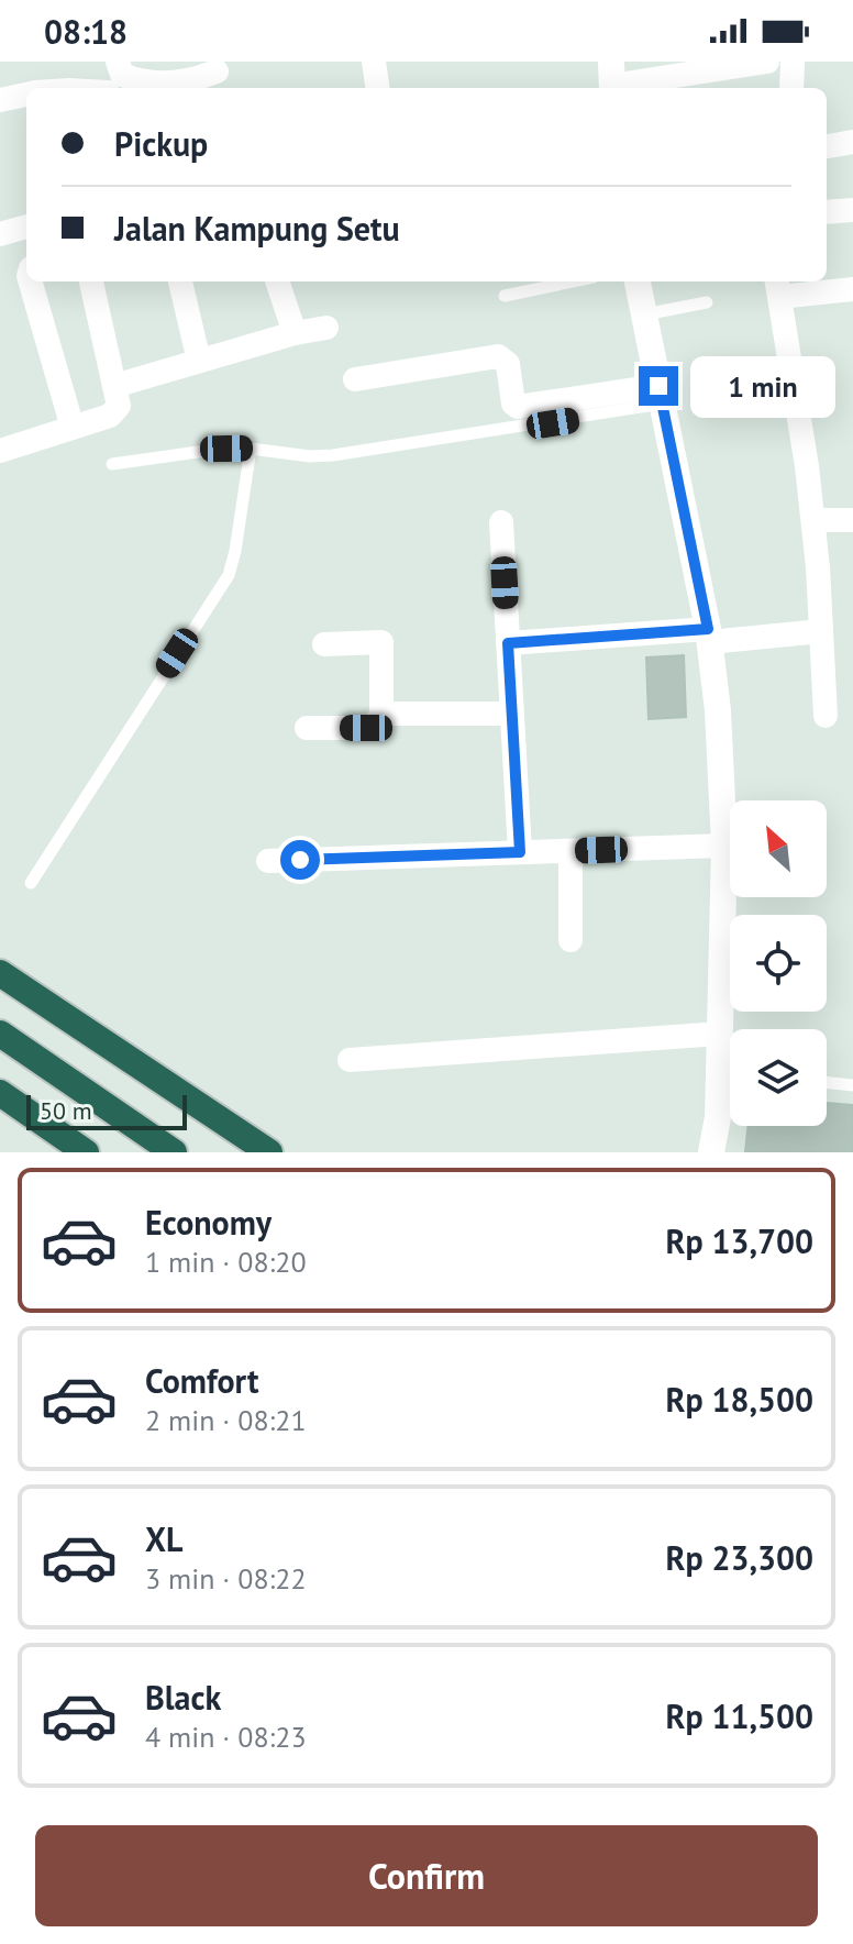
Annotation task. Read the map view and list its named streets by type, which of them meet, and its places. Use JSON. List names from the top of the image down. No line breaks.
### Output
{"scale_bar":"50 m","north":"top left","page":{"status":"08:18","banner":["Pickup","Jalan Kampung Setu"],"bubble":"1 min","scale":"50 m","list":[{"name":"Economy","note":"1 min · 08:20","value":"Rp 13,700"},{"name":"Comfort","note":"2 min · 08:21","value":"Rp 18,500"},{"name":"XL","note":"3 min · 08:22","value":"Rp 23,300"},{"name":"Black","note":"4 min · 08:23","value":"Rp 11,500"}],"buttons":"Confirm"}}
